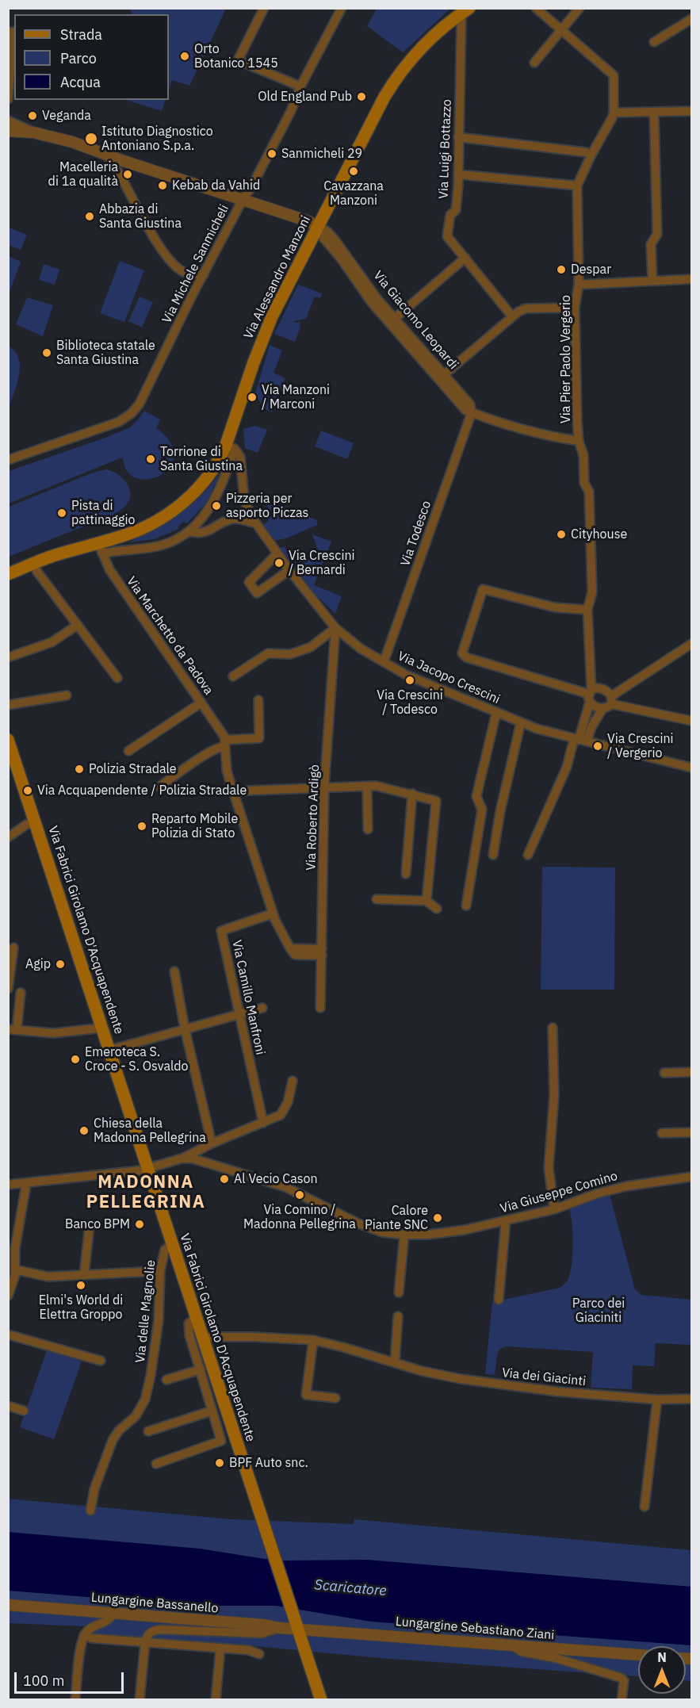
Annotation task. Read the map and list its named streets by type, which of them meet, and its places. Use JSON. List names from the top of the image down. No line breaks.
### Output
{"streets":{"main road":["Via Alessandro Manzoni","Via Fabrici Girolamo D'Acquapendente"],"street":["Via Luigi Bottazzo","Via Michele Sanmicheli","Via Giacomo Leopardi","Via Pier Paolo Vergerio","Via Todesco","Via Marchetto da Padova","Via Jacopo Crescini","Via Roberto Ardigò","Via Camillo Manfroni","Via Giuseppe Comino","Via delle Magnolie","Via dei Giacinti","Lungargine Bassanello","Lungargine Sebastiano Ziani"]},"crossings":[["Via Luigi Bottazzo","Via Alessandro Manzoni"],["Via Michele Sanmicheli","Via Giacomo Leopardi"],["Via Alessandro Manzoni","Via Giacomo Leopardi"],["Via Alessandro Manzoni","Via Marchetto da Padova"],["Via Alessandro Manzoni","Via Jacopo Crescini"],["Via Giacomo Leopardi","Via Todesco"],["Via Pier Paolo Vergerio","Via Jacopo Crescini"],["Via Todesco","Via Jacopo Crescini"],["Via Marchetto da Padova","Via Roberto Ardigò"],["Via Marchetto da Padova","Via Camillo Manfroni"],["Via Jacopo Crescini","Via Roberto Ardigò"],["Via Fabrici Girolamo D'Acquapendente","Via Giuseppe Comino"],["Via Fabrici Girolamo D'Acquapendente","Via delle Magnolie"],["Via Fabrici Girolamo D'Acquapendente","Via dei Giacinti"],["Via Fabrici Girolamo D'Acquapendente","Lungargine Bassanello"],["Via Fabrici Girolamo D'Acquapendente","Lungargine Sebastiano Ziani"],["Lungargine Bassanello","Lungargine Sebastiano Ziani"]],"districts":["MADONNA PELLEGRINA"],"water":["Scaricatore"],"parks":["Parco dei Giaciniti"],"places":["Orto Botanico 1545","Old England Pub","Veganda","Istituto Diagnostico Antoniano S.p.a.","Sanmicheli 29","Cavazzana Manzoni","Macelleria di 1a qualità","Kebab da Vahid","Abbazia di Santa Giustina","Despar","Biblioteca statale Santa Giustina","Via Manzoni / Marconi","Torrione di Santa Giustina","Pizzeria per asporto Piczas","Pista di pattinaggio","Cityhouse","Via Crescini / Bernardi","Via Crescini / Todesco","Via Crescini / Vergerio","Polizia Stradale","Via Acquapendente / Polizia Stradale","Reparto Mobile Polizia di Stato","Agip","Emeroteca S. Croce - S. Osvaldo","Chiesa della Madonna Pellegrina","Al Vecio Cason","Via Comino / Madonna Pellegrina","Calore Piante SNC","Banco BPM","Elmi's World di Elettra Groppo","BPF Auto snc."],"legend":["Strada","Parco","Acqua"],"scale_bar":"100 m","north":"top"}
